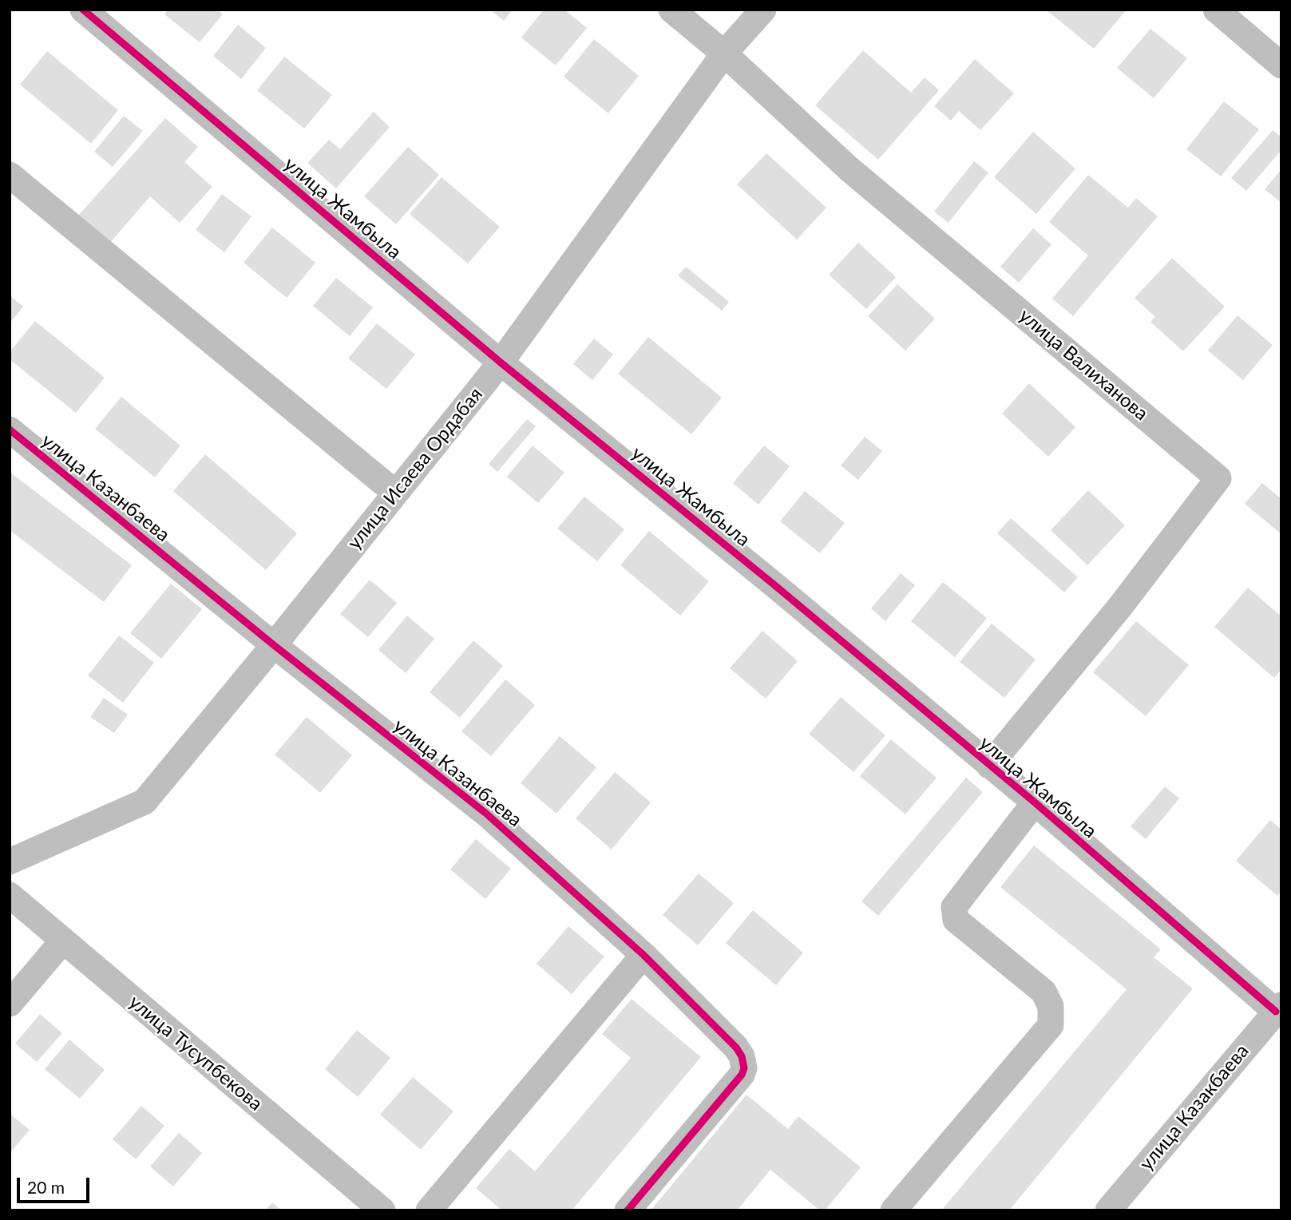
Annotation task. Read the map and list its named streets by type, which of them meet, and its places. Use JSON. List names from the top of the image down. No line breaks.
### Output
{"streets":{"street":["улица Жамбыла","улица Валиханова","улица Исаева Ордабая","улица Казанбаева","улица Тусупбекова","улица Казакбаева"]},"crossings":[["улица Жамбыла","улица Валиханова"],["улица Жамбыла","улица Исаева Ордабая"],["улица Жамбыла","улица Казакбаева"],["улица Валиханова","улица Исаева Ордабая"],["улица Исаева Ордабая","улица Казанбаева"]],"scale_bar":"20 m"}
